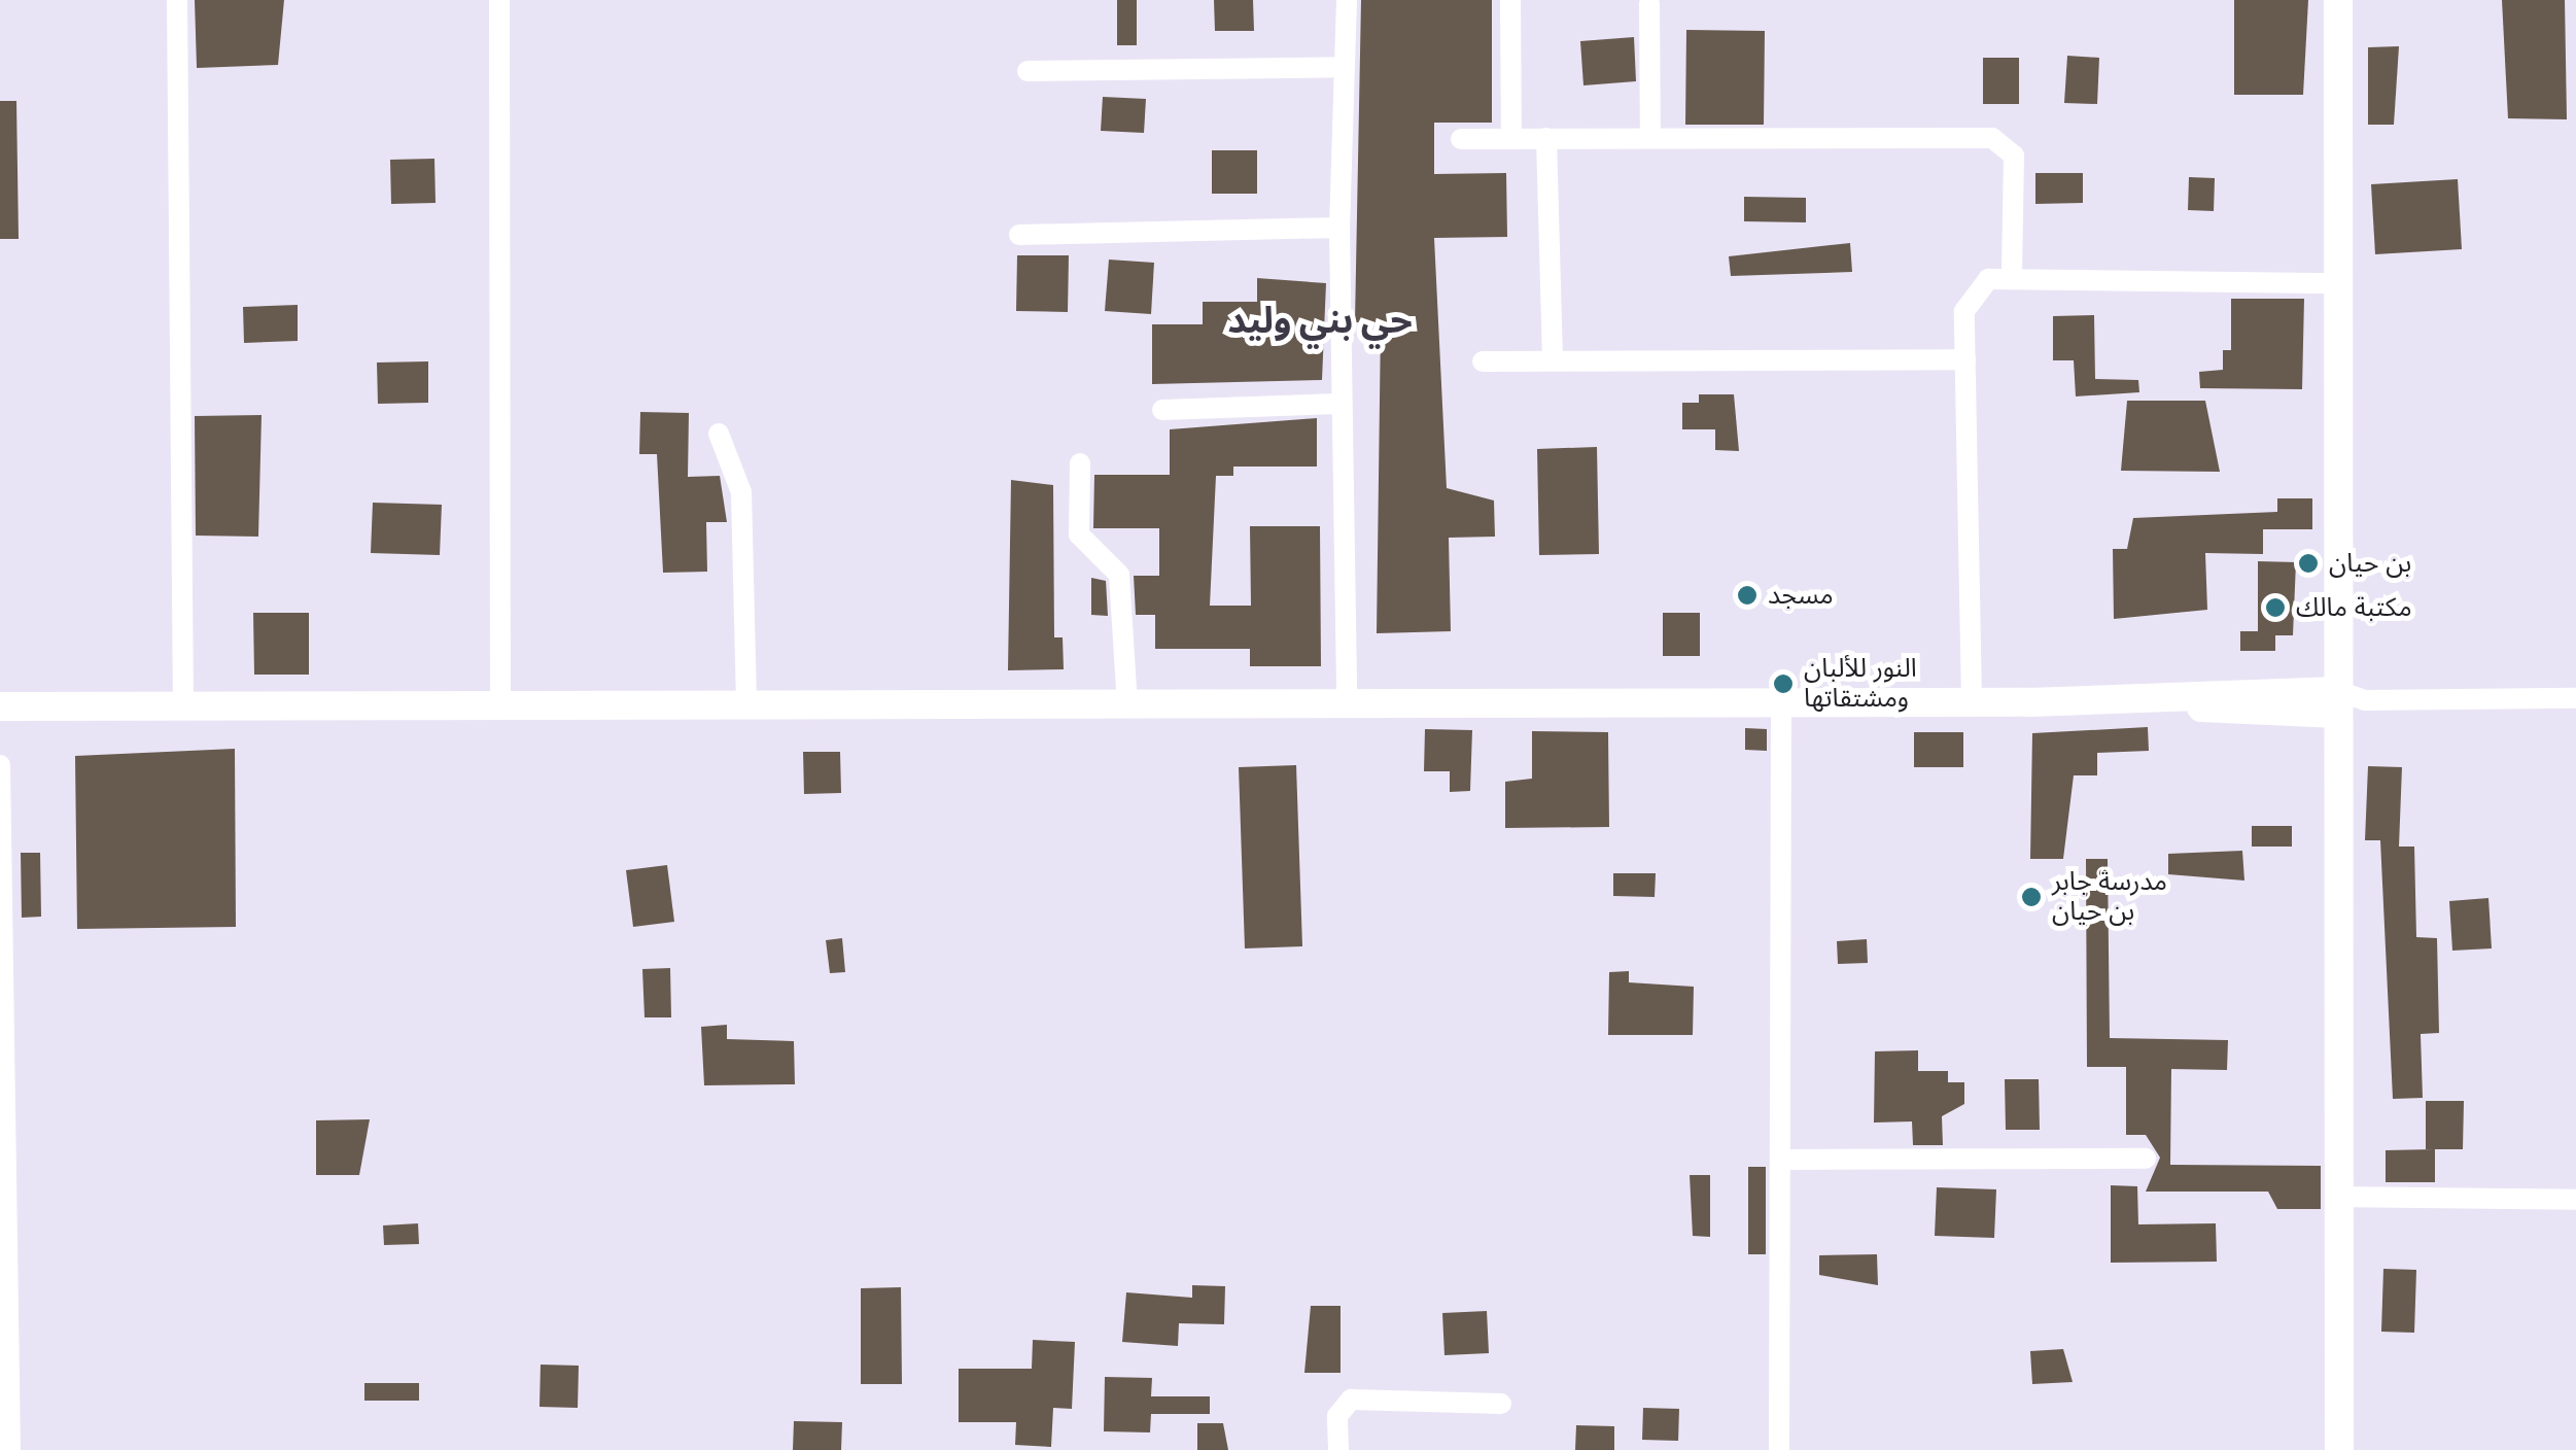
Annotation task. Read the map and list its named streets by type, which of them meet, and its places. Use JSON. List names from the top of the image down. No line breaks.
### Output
{"districts":["حي بني وليد"],"places":["بن حيان","مسجد","مكتبة مالك","النور للألبان ومشتقاتها","مدرسة جابر بن حيان"]}
